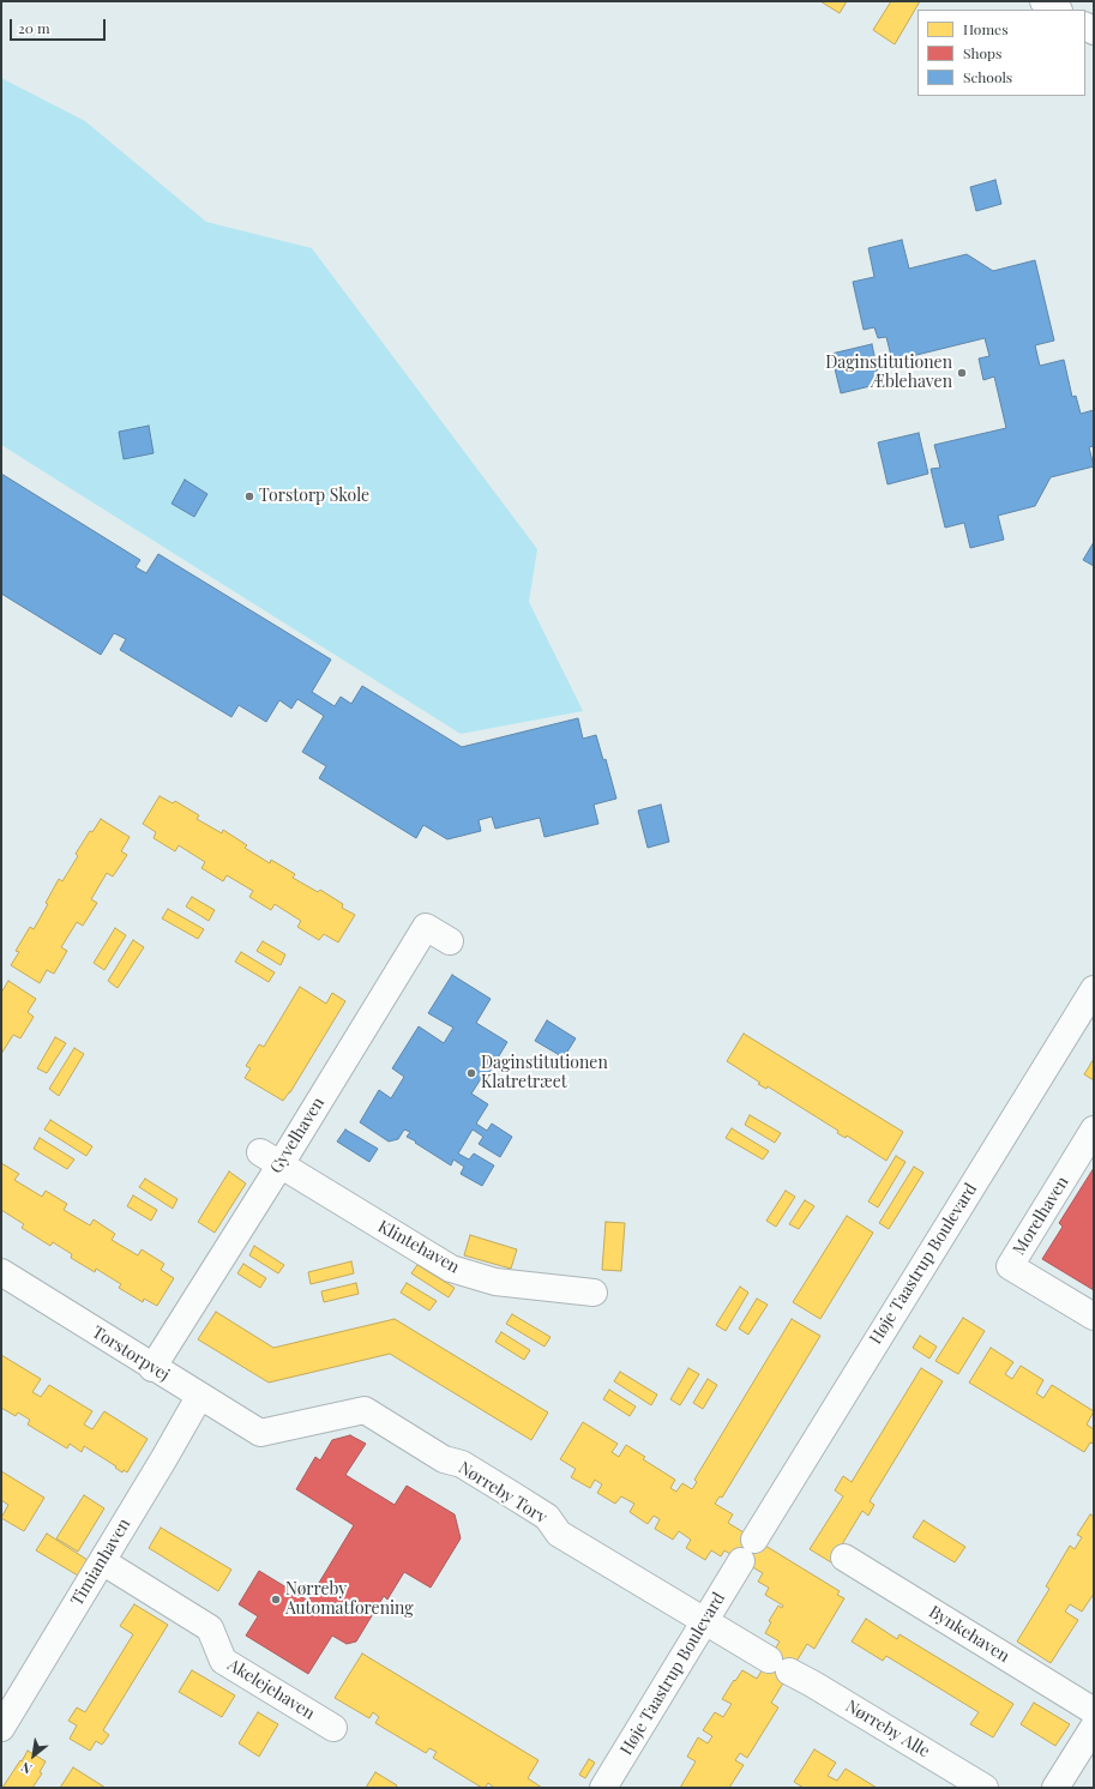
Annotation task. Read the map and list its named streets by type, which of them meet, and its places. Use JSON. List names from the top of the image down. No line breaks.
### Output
{"streets":{"street":["Gyvelhaven","Morelhaven","Klintehaven","Høje Taastrup Boulevard","Torstorpvej","Nørreby Torv","Timianhaven","Bynkehaven","Akelejehaven","Nørreby Alle"]},"crossings":[["Gyvelhaven","Klintehaven"],["Gyvelhaven","Torstorpvej"],["Høje Taastrup Boulevard","Nørreby Torv"],["Høje Taastrup Boulevard","Nørreby Alle"],["Torstorpvej","Nørreby Torv"],["Torstorpvej","Timianhaven"],["Nørreby Torv","Nørreby Alle"],["Timianhaven","Akelejehaven"]],"places":["Daginstitutionen Æblehaven","Torstorp Skole","Daginstitutionen Klatretræet","Nørreby Automatforening"],"legend":["Homes","Shops","Schools"],"scale_bar":"20 m","north":"bottom left"}
